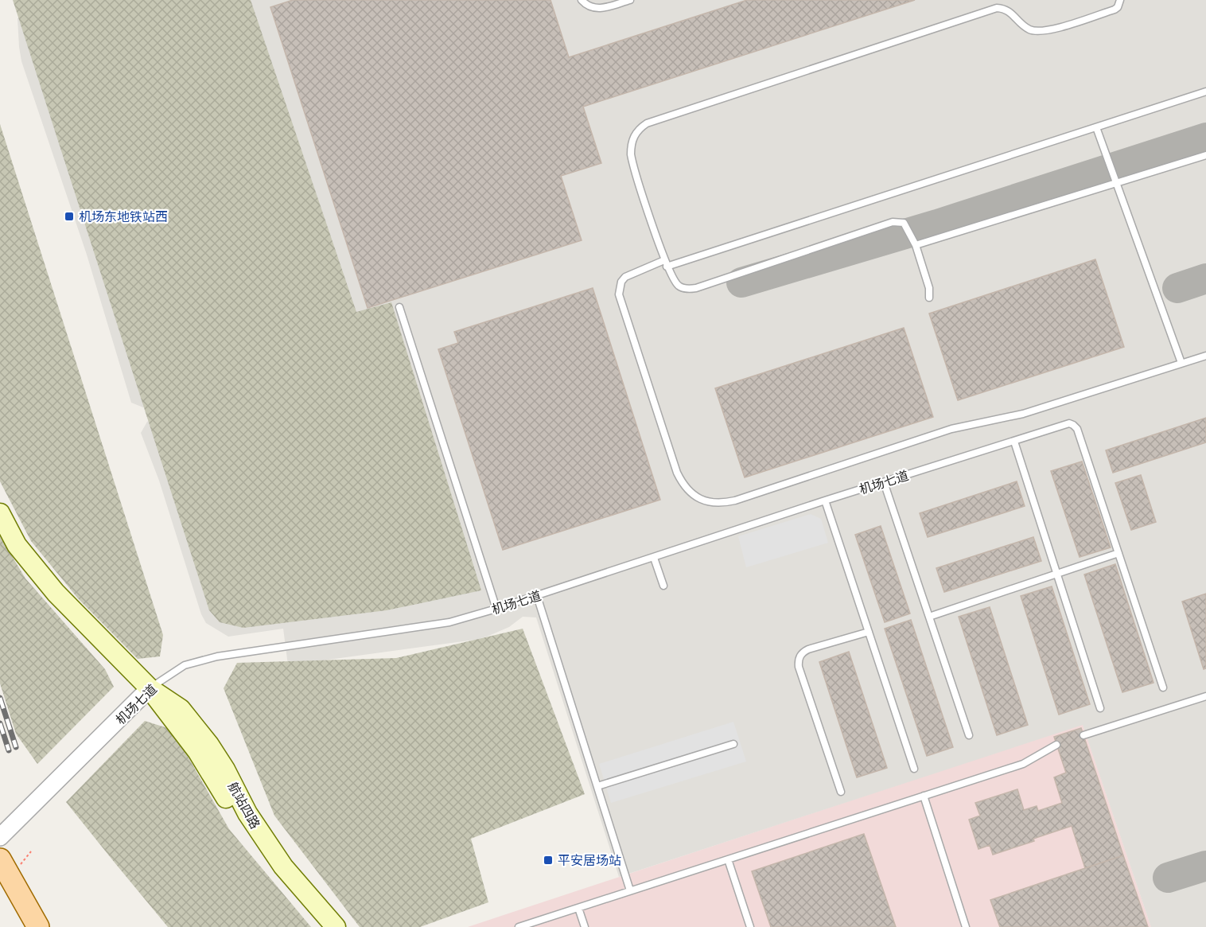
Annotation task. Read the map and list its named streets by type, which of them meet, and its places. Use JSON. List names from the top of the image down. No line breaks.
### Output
{"streets":{"main road":["航站四路"],"street":["机场七道"]},"crossings":[["机场七道","航站四路"]],"places":{"transit":["机场东地铁站西","平安居场站"]}}
